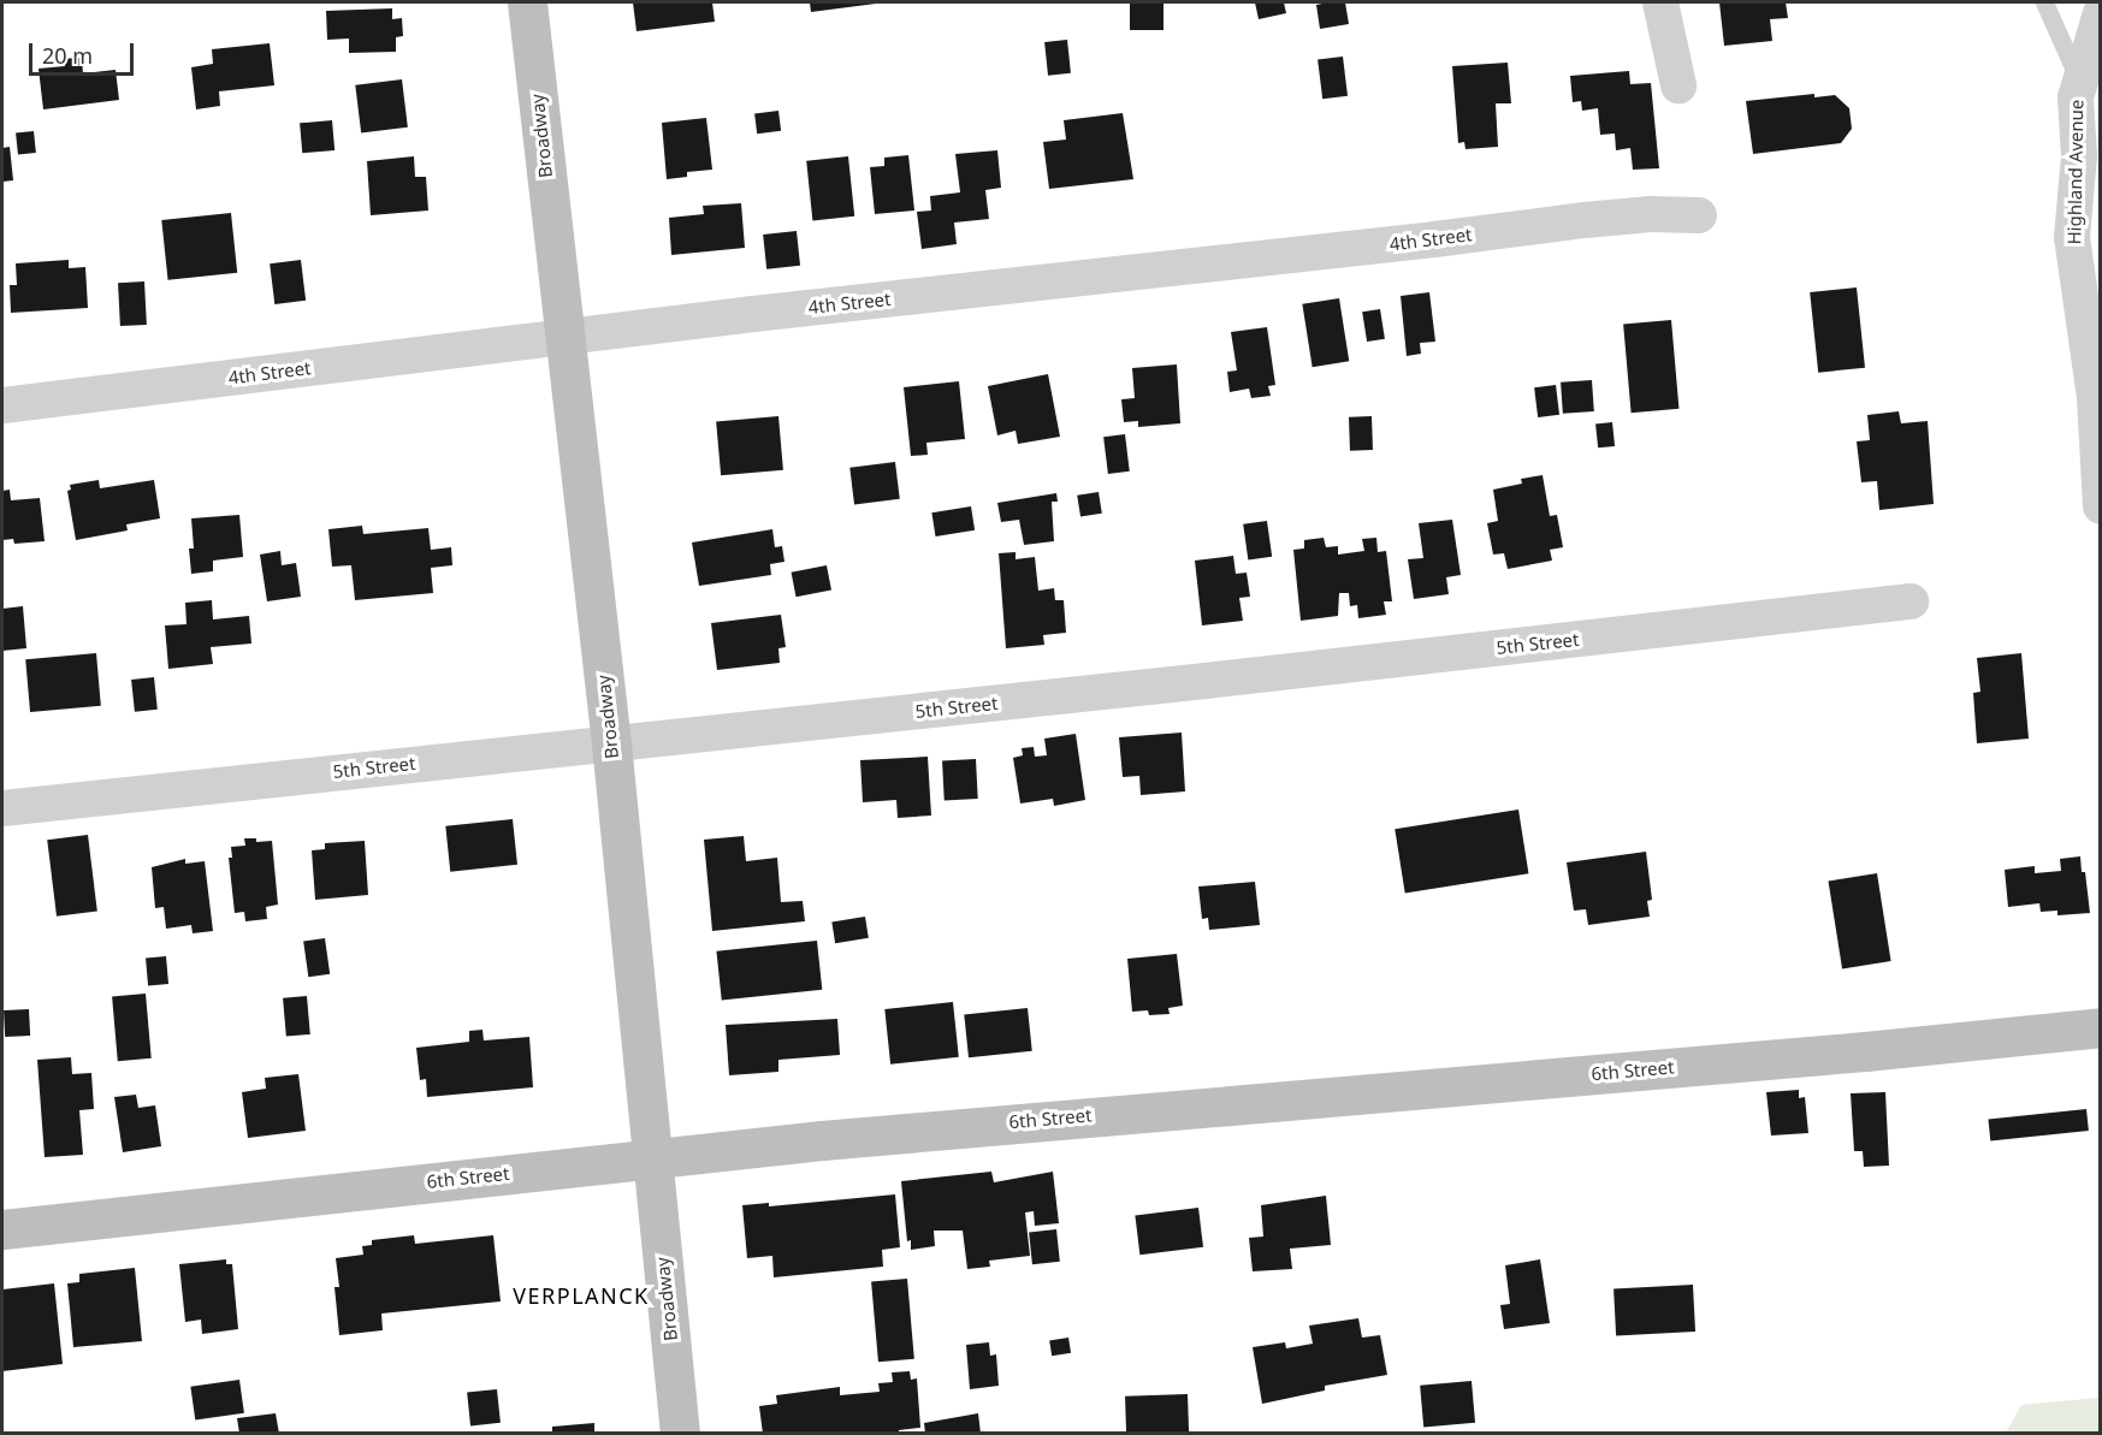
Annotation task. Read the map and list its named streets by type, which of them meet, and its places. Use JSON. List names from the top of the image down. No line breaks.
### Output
{"streets":{"street":["Broadway","Highland Avenue","4th Street","5th Street","6th Street"]},"crossings":[["Broadway","4th Street"],["Broadway","5th Street"],["Broadway","6th Street"]],"districts":["VERPLANCK"],"scale_bar":"20 m"}
